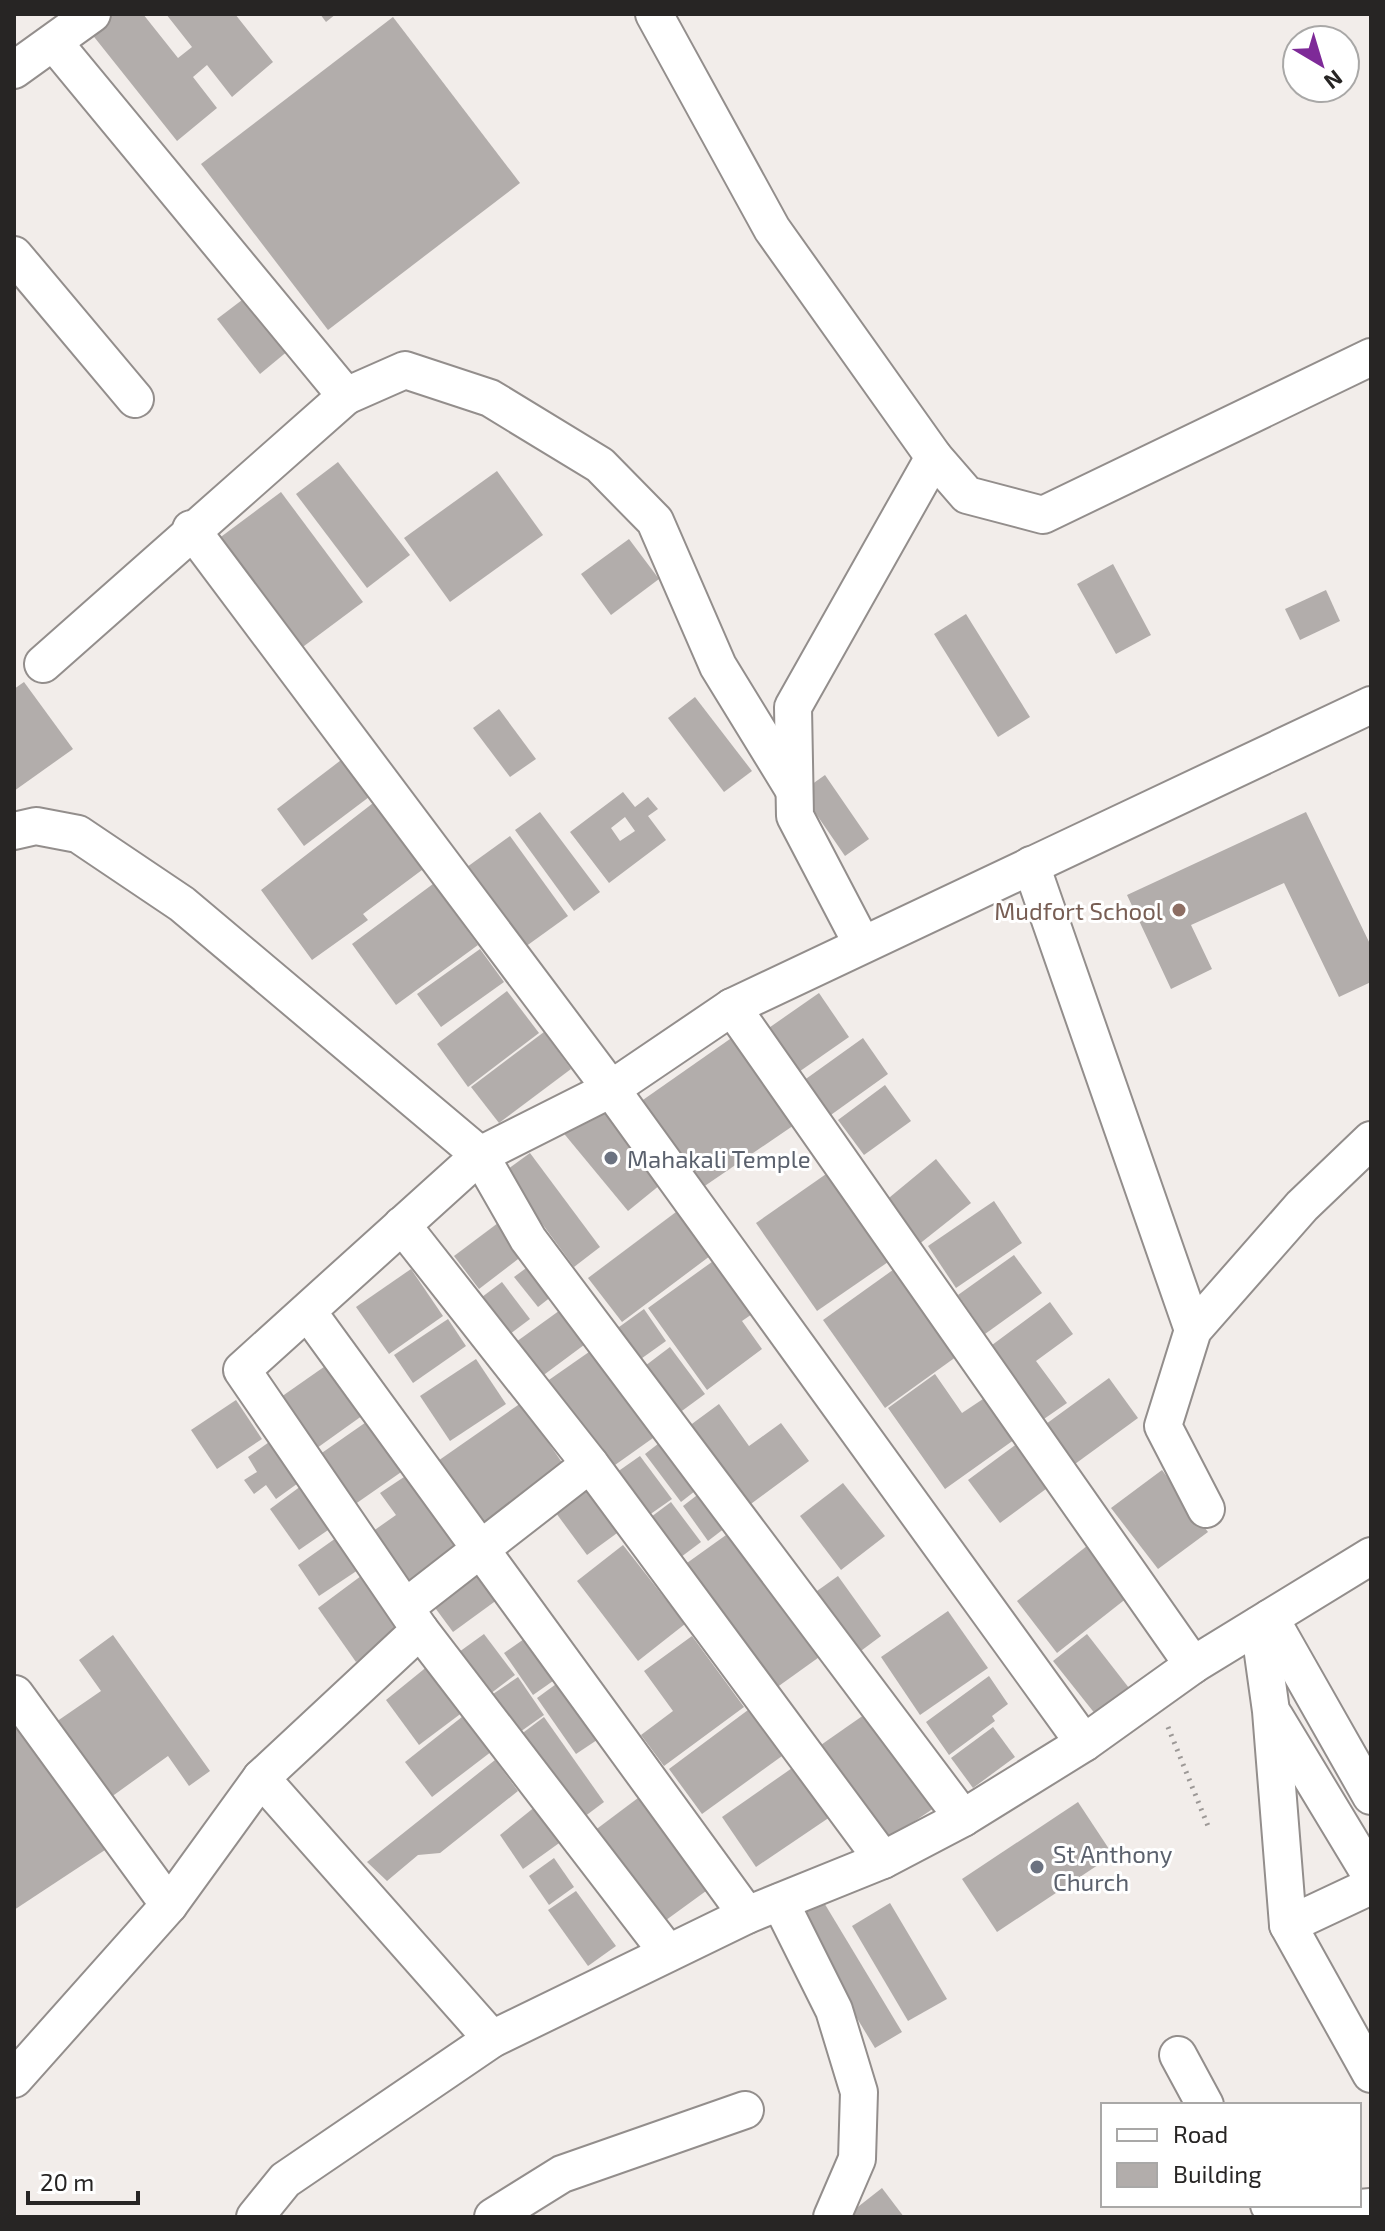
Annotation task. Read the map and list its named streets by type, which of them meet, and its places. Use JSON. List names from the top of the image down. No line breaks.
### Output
{"places":["Mudfort School","Mahakali Temple","St Anthony Church"],"legend":["Road","Building"],"scale_bar":"20 m","north":"bottom right"}
